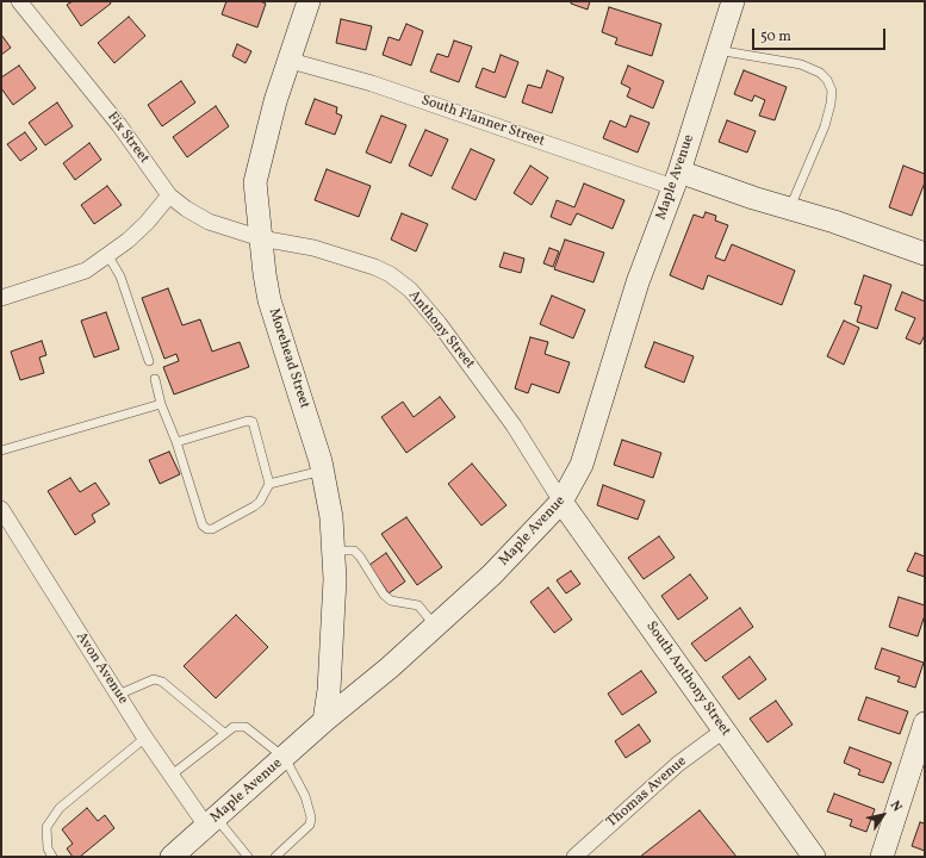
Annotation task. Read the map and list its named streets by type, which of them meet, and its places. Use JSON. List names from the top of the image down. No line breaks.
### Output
{"streets":{"main road":["South Flanner Street","Maple Avenue","Morehead Street","South Anthony Street"],"street":["Fix Street","Anthony Street","Avon Avenue","Thomas Avenue"]},"crossings":[["South Flanner Street","Maple Avenue"],["South Flanner Street","Morehead Street"],["Fix Street","Anthony Street"],["Fix Street","Morehead Street"],["Maple Avenue","Anthony Street"],["Maple Avenue","Morehead Street"],["Maple Avenue","Avon Avenue"],["Maple Avenue","South Anthony Street"],["Anthony Street","Morehead Street"],["Anthony Street","South Anthony Street"],["South Anthony Street","Thomas Avenue"]],"scale_bar":"50 m","north":"top right"}
